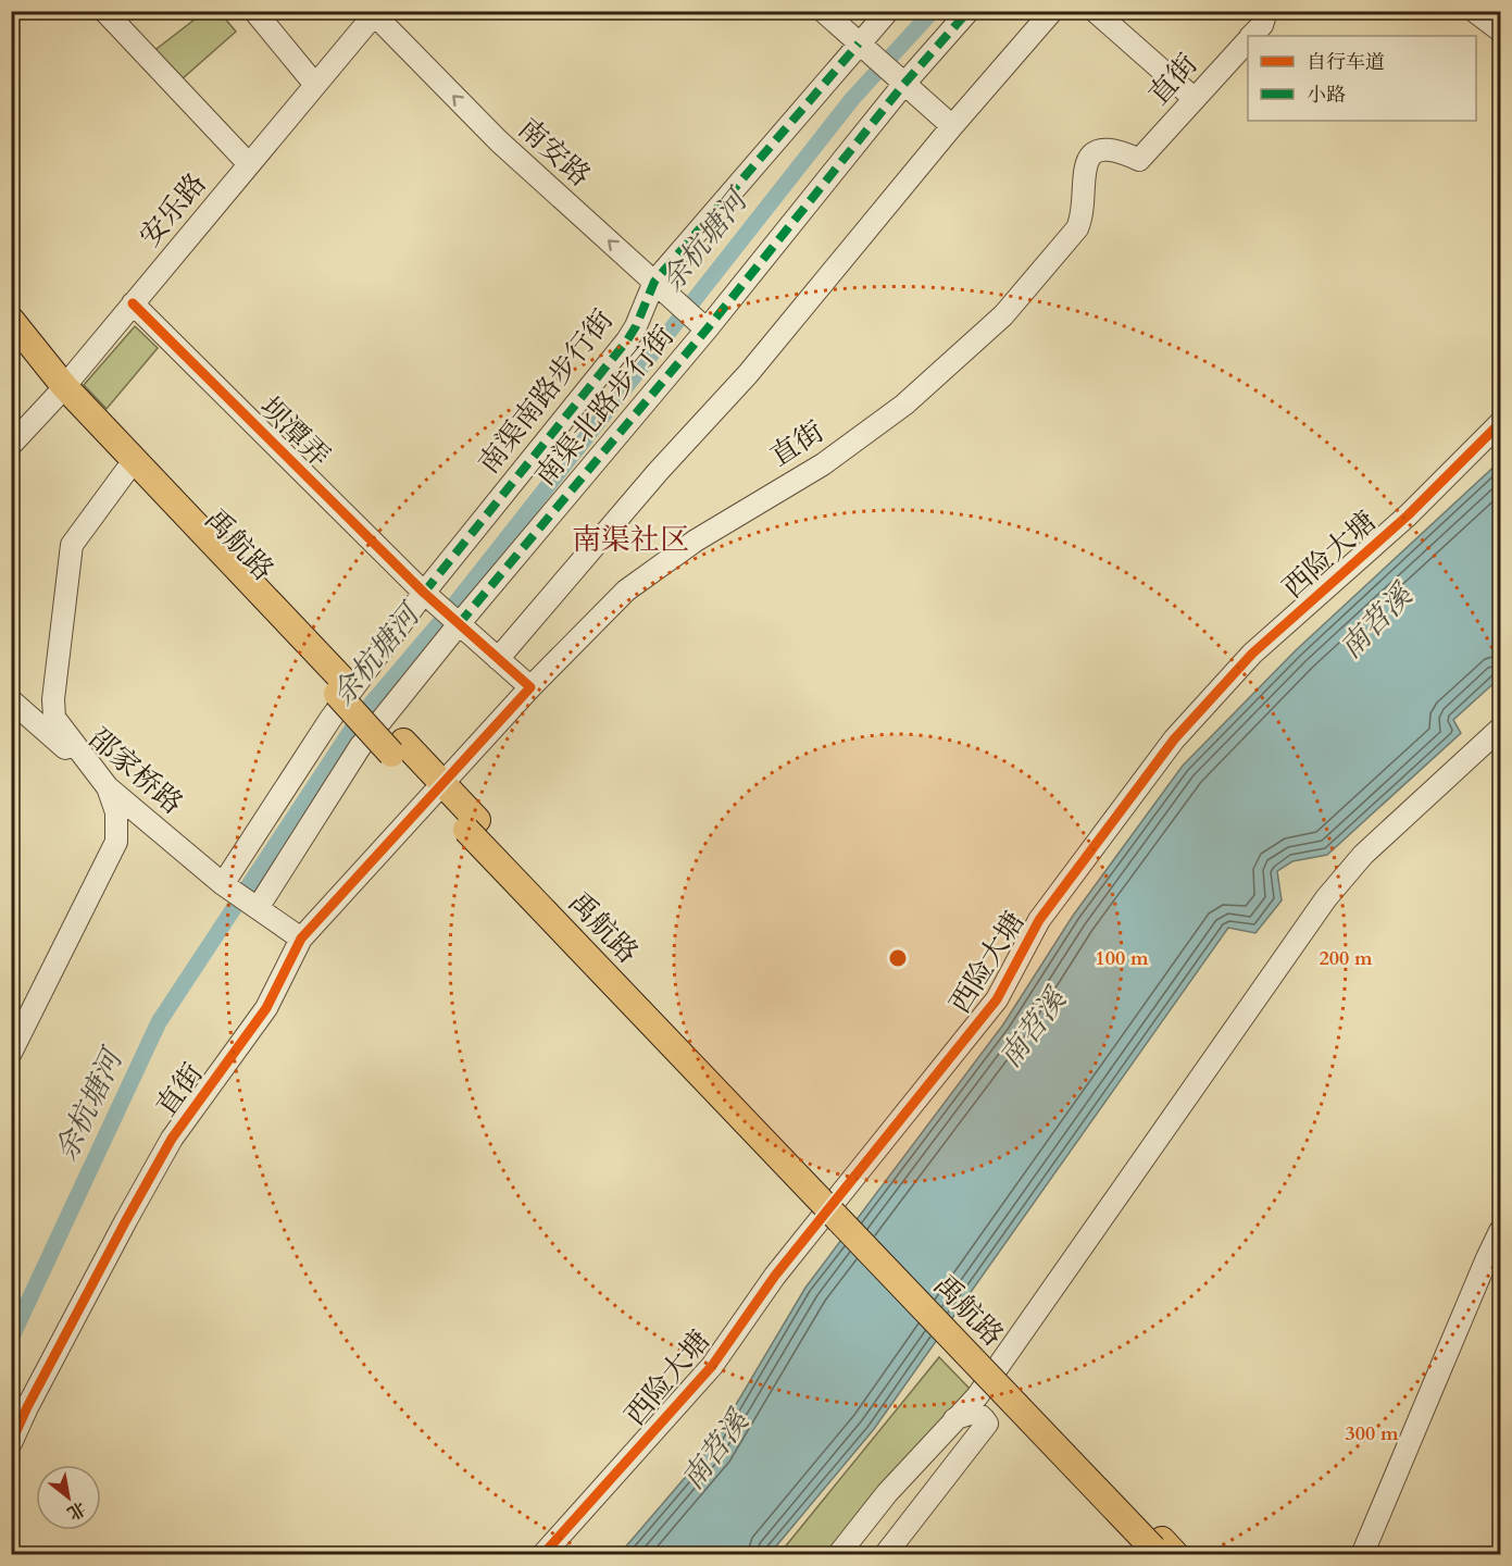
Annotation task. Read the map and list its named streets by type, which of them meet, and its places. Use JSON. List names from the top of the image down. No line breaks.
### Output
{"streets":{"main road":["禹航路"],"street":["直街","南安路","安乐路","南渠南路步行街","南渠北路步行街","坝潭弄","西险大塘","邵家桥路"]},"crossings":[["直街","坝潭弄"],["直街","禹航路"],["直街","邵家桥路"],["南安路","安乐路"],["南安路","南渠南路步行街"],["南安路","南渠北路步行街"],["安乐路","坝潭弄"],["安乐路","禹航路"],["南渠南路步行街","坝潭弄"],["南渠南路步行街","邵家桥路"],["南渠北路步行街","坝潭弄"],["南渠北路步行街","邵家桥路"]],"one_way":["南安路"],"districts":["南渠社区"],"water":["余杭塘河","南苕溪"],"legend":["自行车道","小路"],"north":"bottom right","rings":["100 m","200 m","300 m"]}
